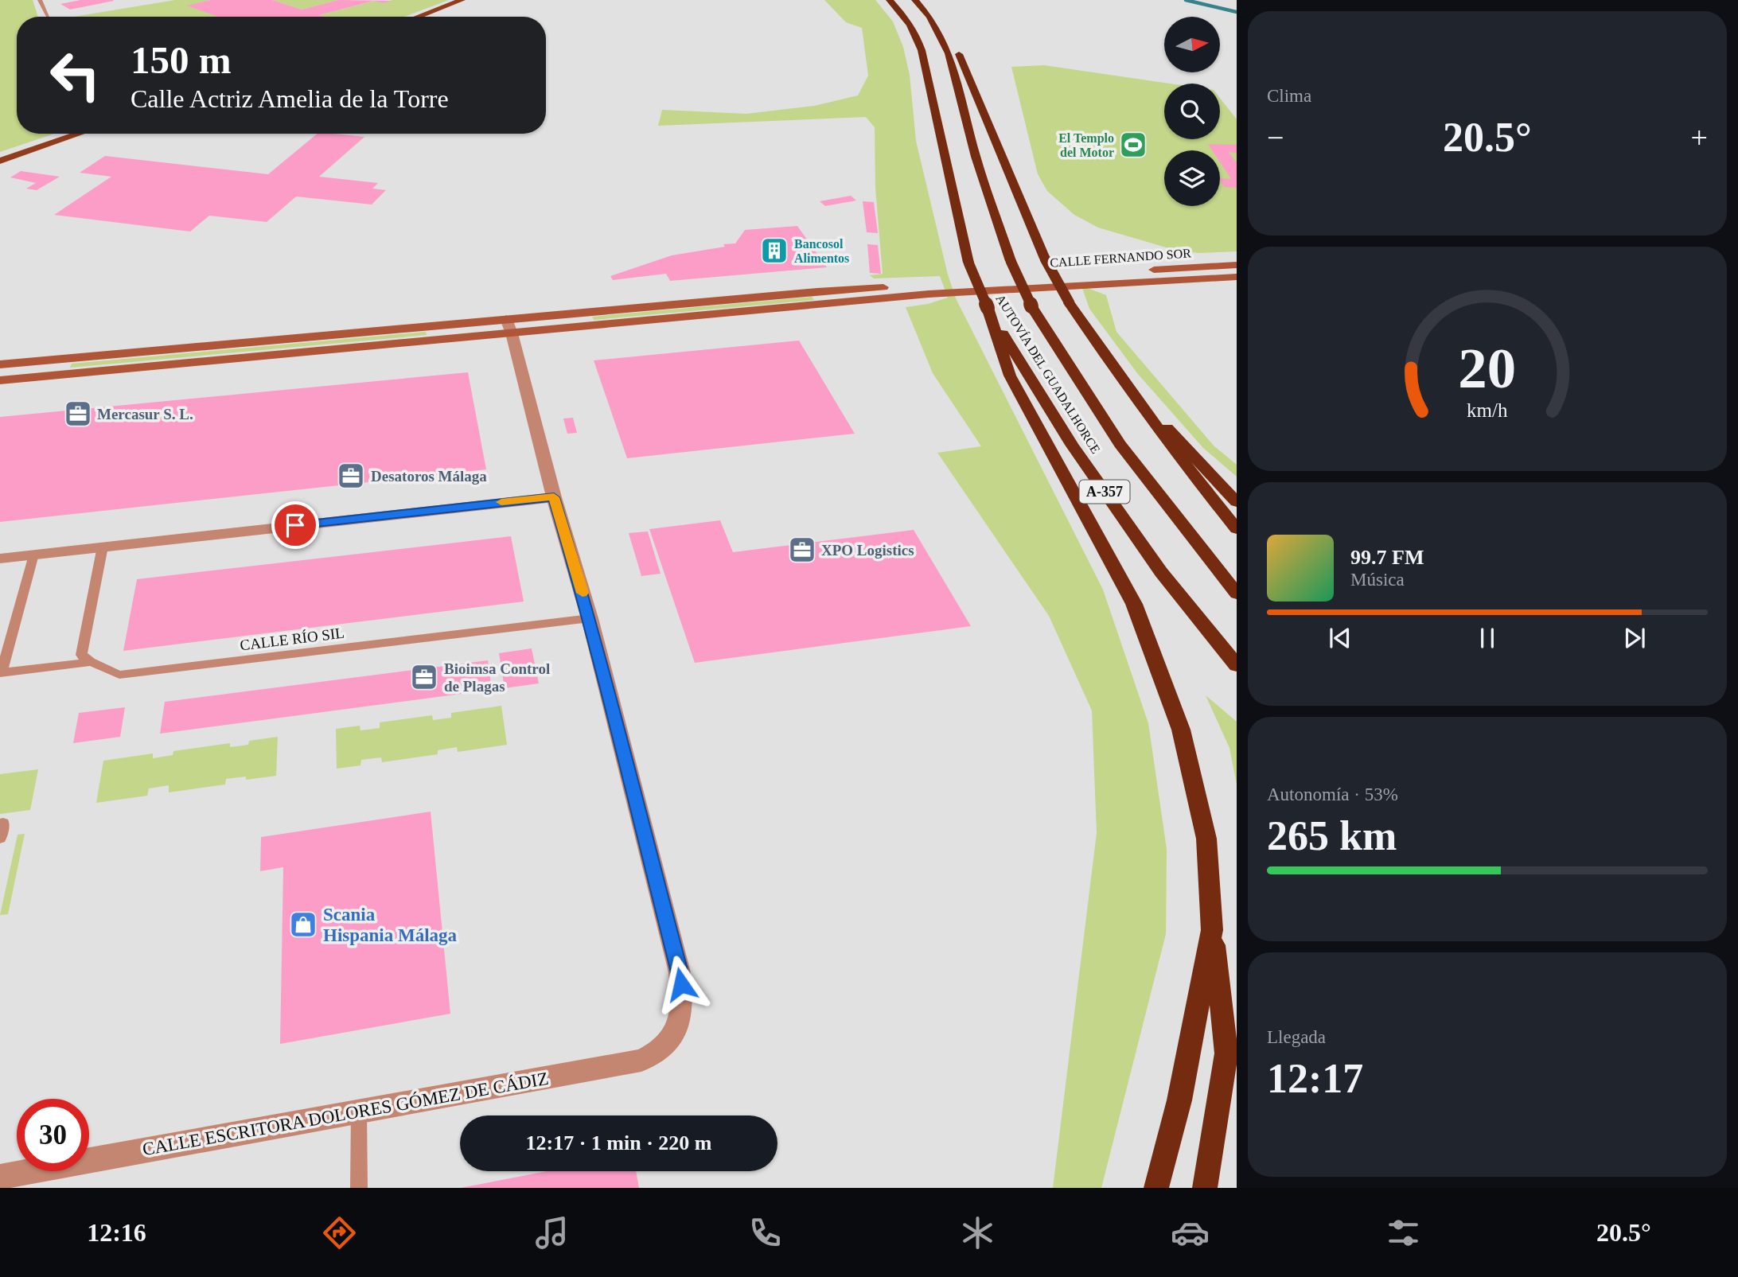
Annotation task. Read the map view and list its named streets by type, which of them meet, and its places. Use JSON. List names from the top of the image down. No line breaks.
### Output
{"streets":{"highway":["AUTOVÍA DEL GUADALHORCE","A-357"],"street":["CALLE FERNANDO SOR","CALLE ESCRITORA DOLORES GÓMEZ DE CÁDIZ"],"lane":["CALLE RÍO SIL"]},"crossings":[["CALLE RÍO SIL","CALLE ESCRITORA DOLORES GÓMEZ DE CÁDIZ"]],"places":{"sports":["El Templo del Motor"],"building":["Bancosol Alimentos"],"office":["Mercasur S. L.","Desatoros Málaga","XPO Logistics","Bioimsa Control de Plagas"],"shop":["Scania Hispania Málaga"]},"north":"right","page":{"tile":["Clima",["Autonomía · 53%","265 km"],["Llegada","12:17"]],"turn":["150 m","Calle Actriz Amelia de la Torre"],"heat":["−","20.5°","+"],"song":["99.7 FM","Música"],"limit":"30","trip":"12:17 · 1 min · 220 m","tabs":["12:16","20.5°"],"gauge":["20","km/h"]}}
